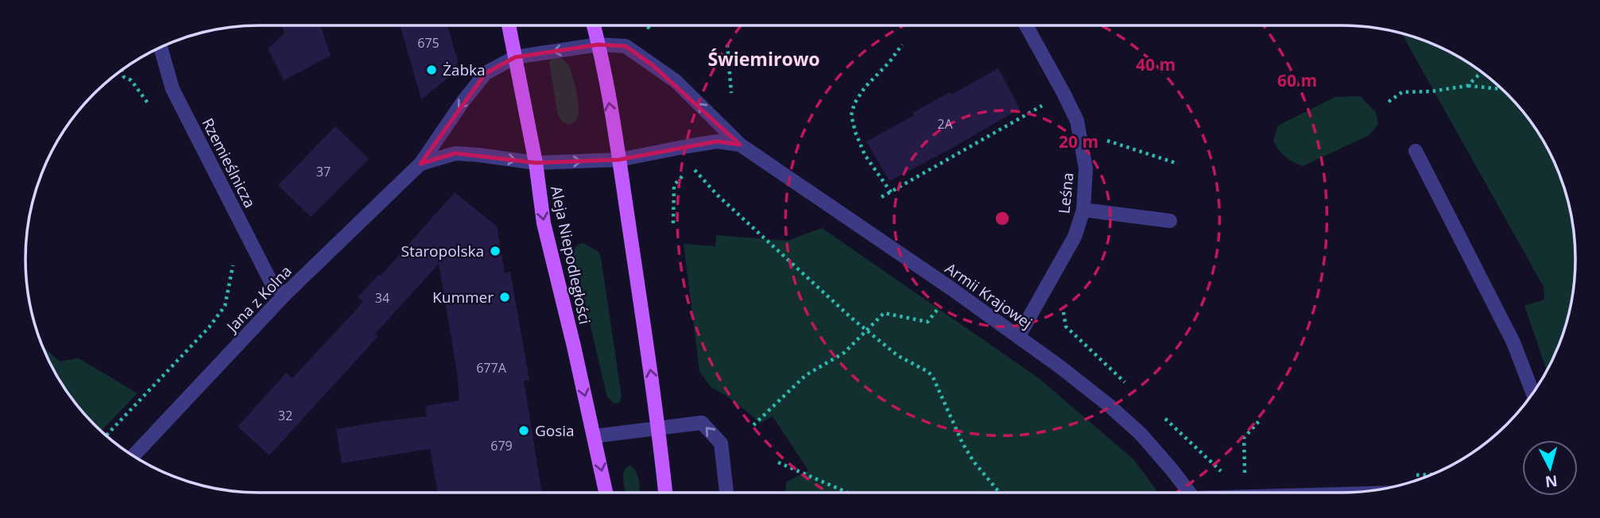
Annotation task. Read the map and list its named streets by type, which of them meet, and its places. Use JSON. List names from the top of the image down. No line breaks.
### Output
{"streets":{"main road":["Aleja Niepodległości"],"street":["Rzemieślnicza","Leśna","Armii Krajowej","Jana z Kolna"]},"crossings":[["Rzemieślnicza","Jana z Kolna"],["Leśna","Armii Krajowej"],["Aleja Niepodległości","Armii Krajowej"],["Aleja Niepodległości","Jana z Kolna"],["Armii Krajowej","Jana z Kolna"]],"districts":["Świemirowo"],"places":["Żabka","Staropolska","Kummer","Gosia"],"house_numbers":["675","2A","37","34","677A","32","679"],"north":"bottom","rings":["40 m","60 m","20 m"]}
